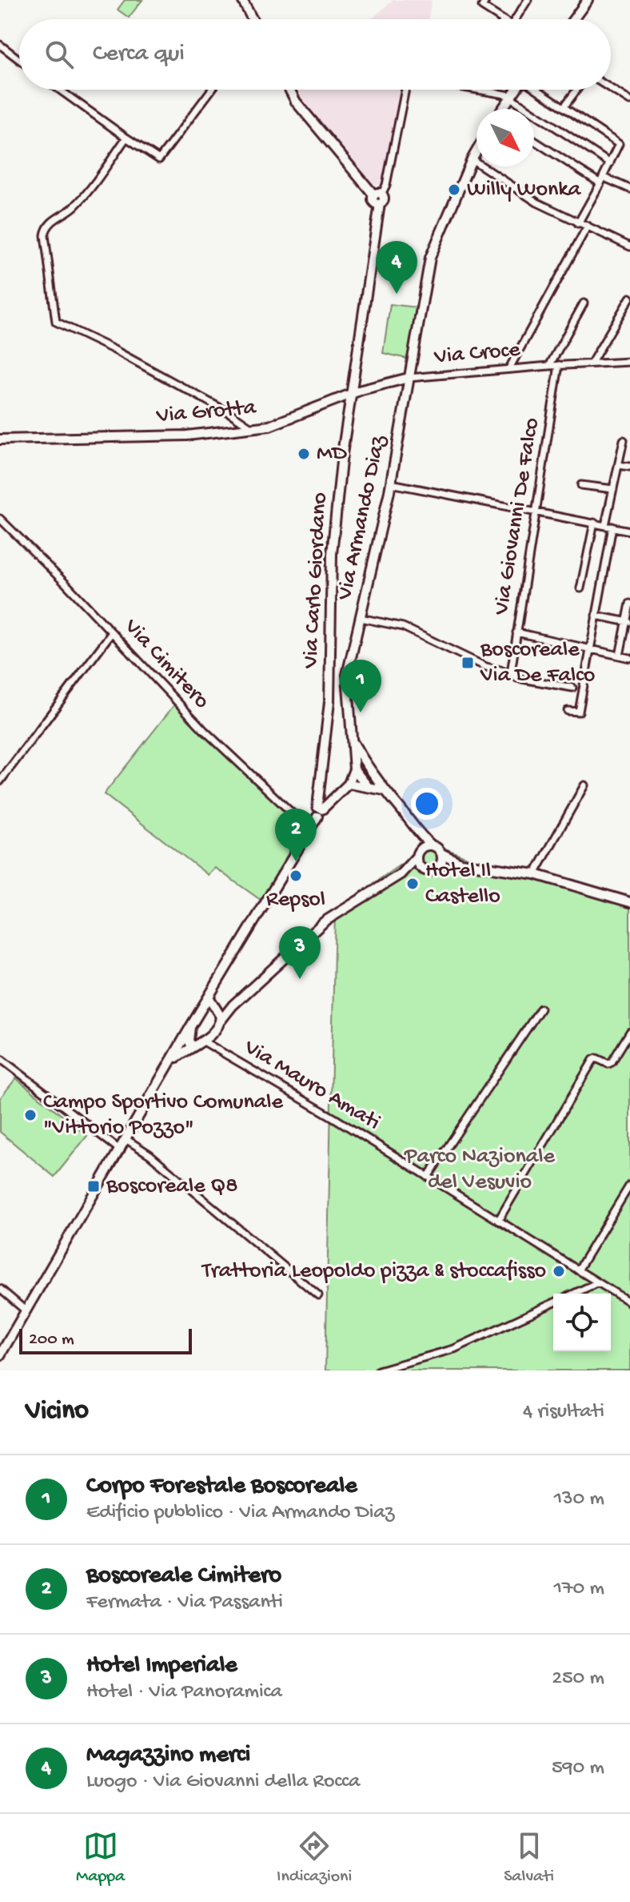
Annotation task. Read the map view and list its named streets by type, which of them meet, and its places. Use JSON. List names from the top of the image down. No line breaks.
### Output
{"streets":{"street":["Via Croce","Via Grotta","Via Giovanni De Falco","Via Armando Diaz","Via Carlo Giordano","Via Cimitero","Via Mauro Amati"]},"crossings":[["Via Croce","Via Grotta"],["Via Croce","Via Giovanni De Falco"],["Via Croce","Via Armando Diaz"],["Via Grotta","Via Armando Diaz"],["Via Grotta","Via Carlo Giordano"]],"parks":["Parco Nazionale del Vesuvio"],"places":{"other":["Willy Wonka","MD","Repsol","Hotel Il Castello","Campo Sportivo Comunale \"Vittorio Pozzo\"","Trattoria Leopoldo pizza & stoccafisso"],"transit":["Boscoreale Via De Falco","Boscoreale Q8"]},"scale_bar":"200 m","north":"bottom right","page":{"search":"Cerca qui","pins":["4","1","2","3"],"scale":"200 m","heading":["Vicino","4 risultati"],"list":[{"mark":"1","name":"Corpo Forestale Boscoreale","note":"Edificio pubblico · Via Armando Diaz","value":"130 m"},{"mark":"2","name":"Boscoreale Cimitero","note":"Fermata · Via Passanti","value":"170 m"},{"mark":"3","name":"Hotel Imperiale","note":"Hotel · Via Panoramica","value":"250 m"},{"mark":"4","name":"Magazzino merci","note":"Luogo · Via Giovanni della Rocca","value":"590 m"}],"nav":["Mappa","Indicazioni","Salvati"]}}
